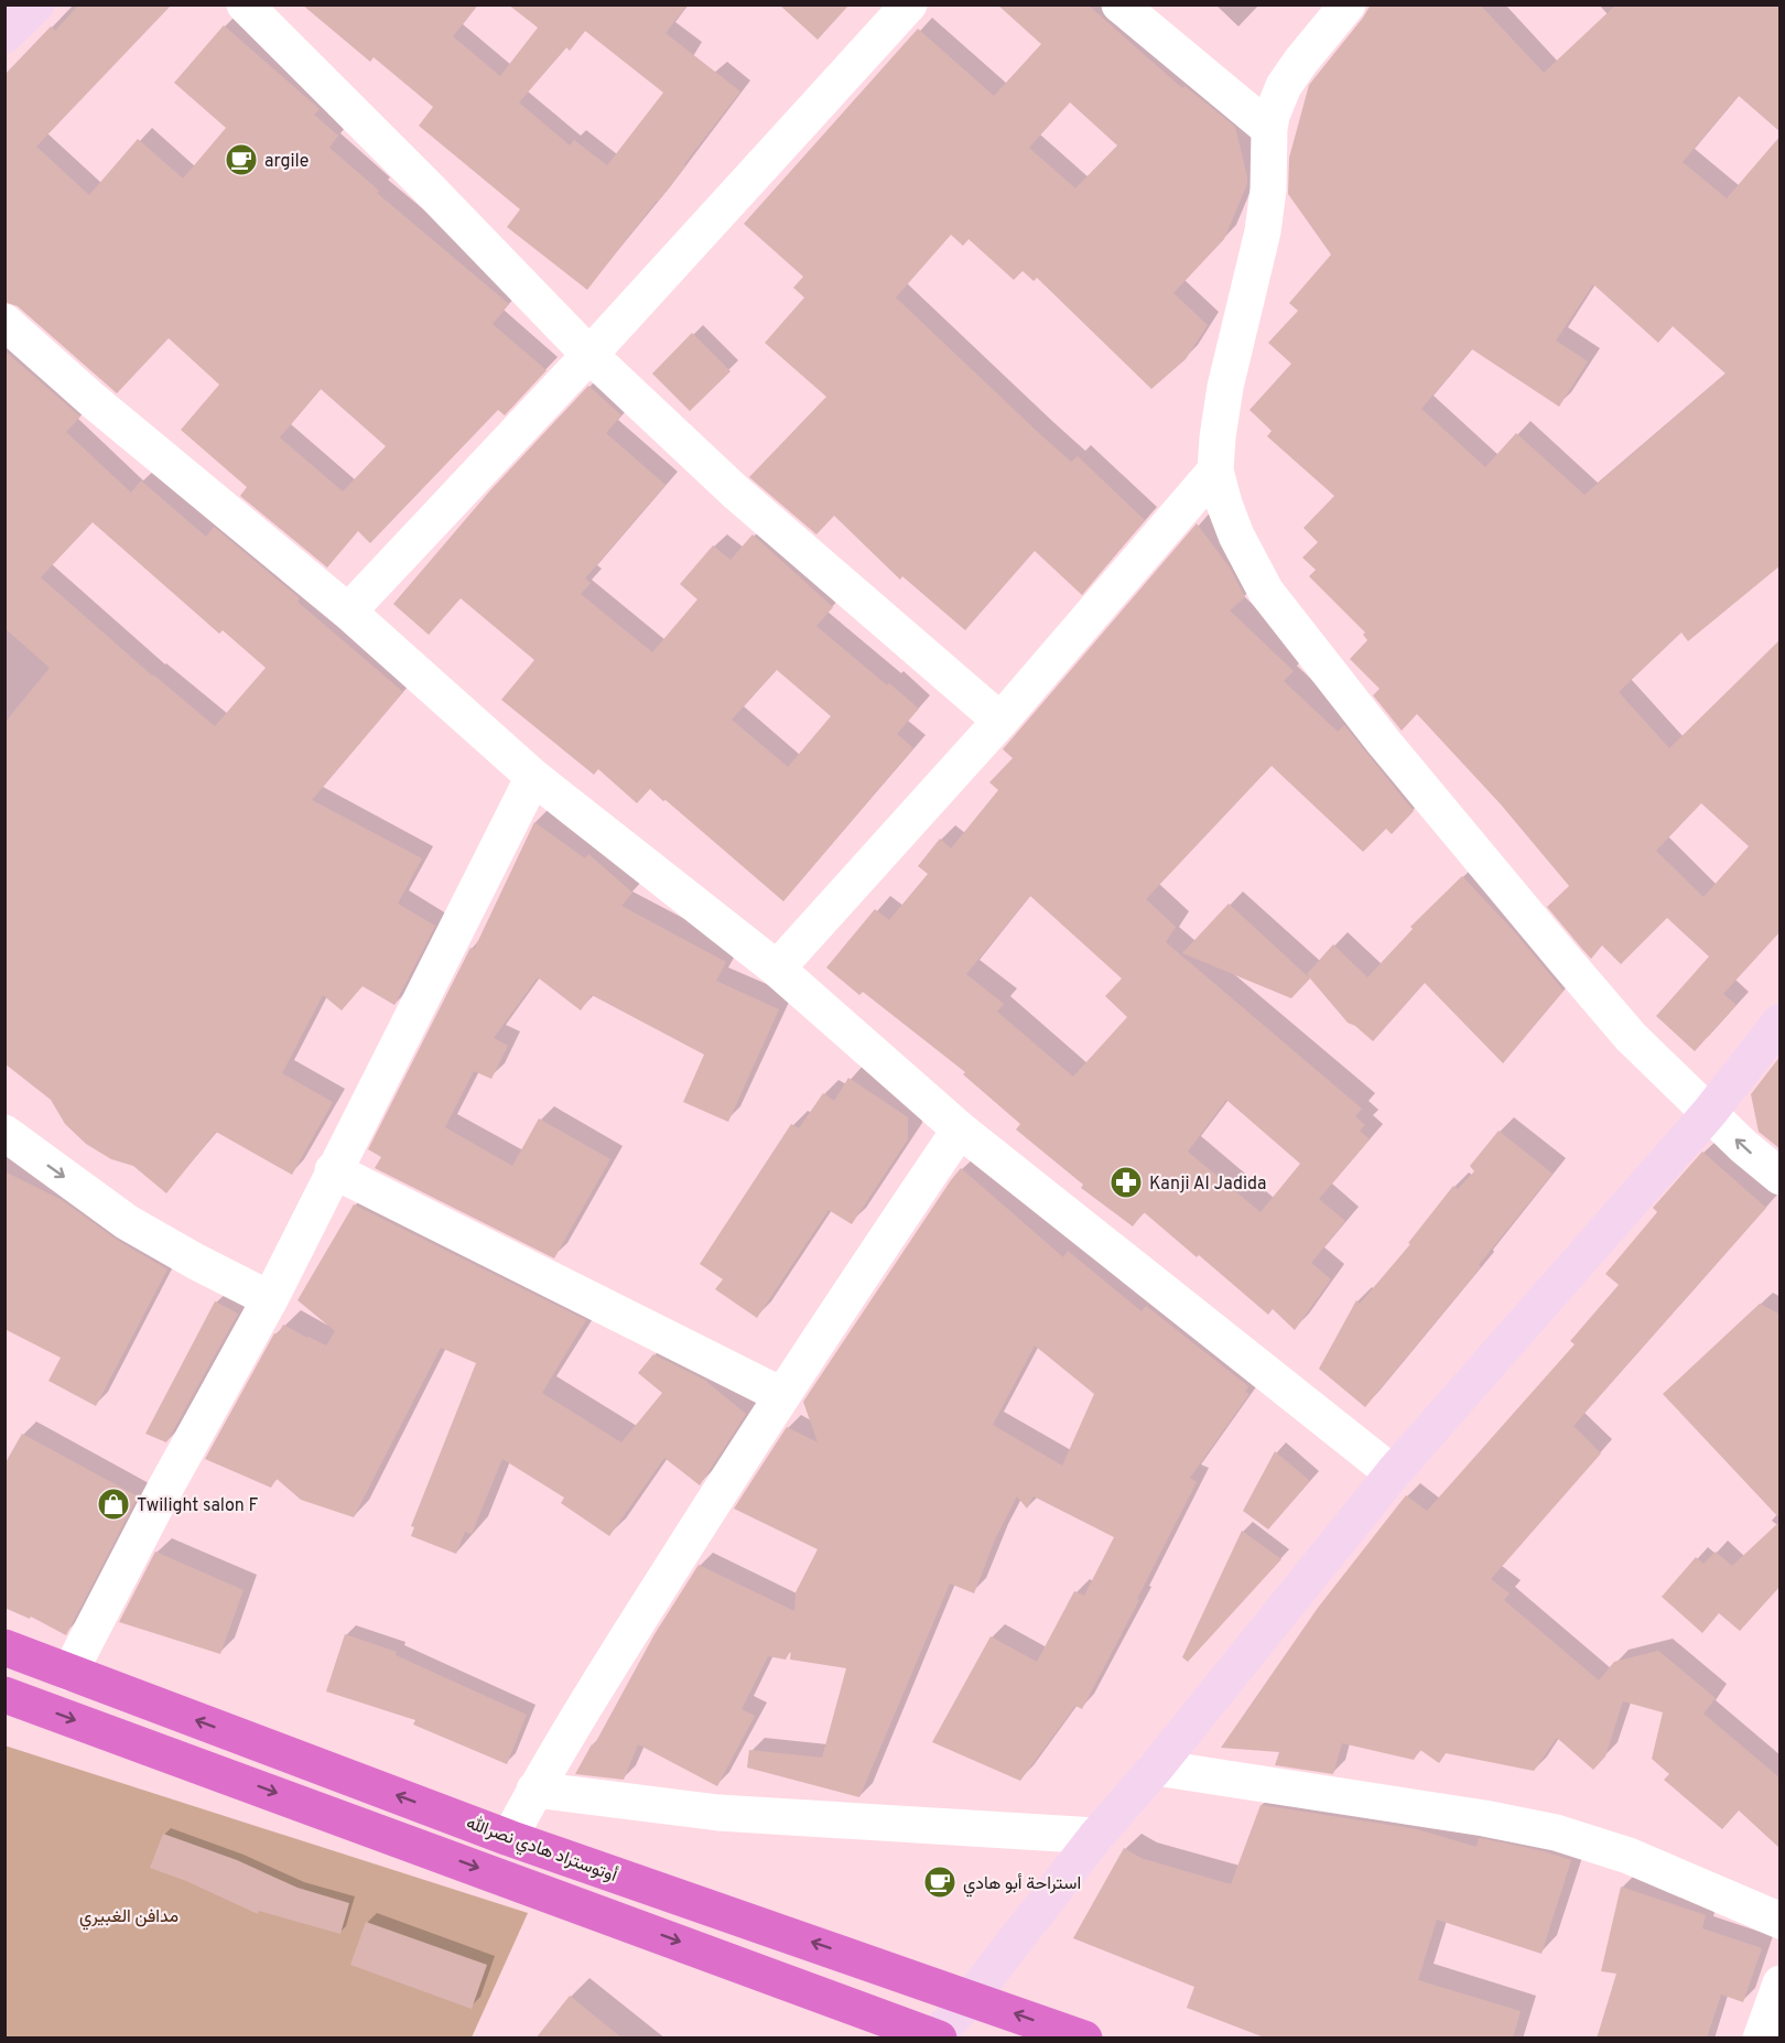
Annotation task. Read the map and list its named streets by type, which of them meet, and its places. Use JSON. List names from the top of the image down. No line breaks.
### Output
{"streets":{"highway":["أوتوستراد هادي نصرالله"]},"parks":["مدافن الغبيري"],"places":{"cafe":["argile","استراحة أبو هادي"],"pharmacy":["Kanji Al Jadida"],"shop":["Twilight salon F"]}}
